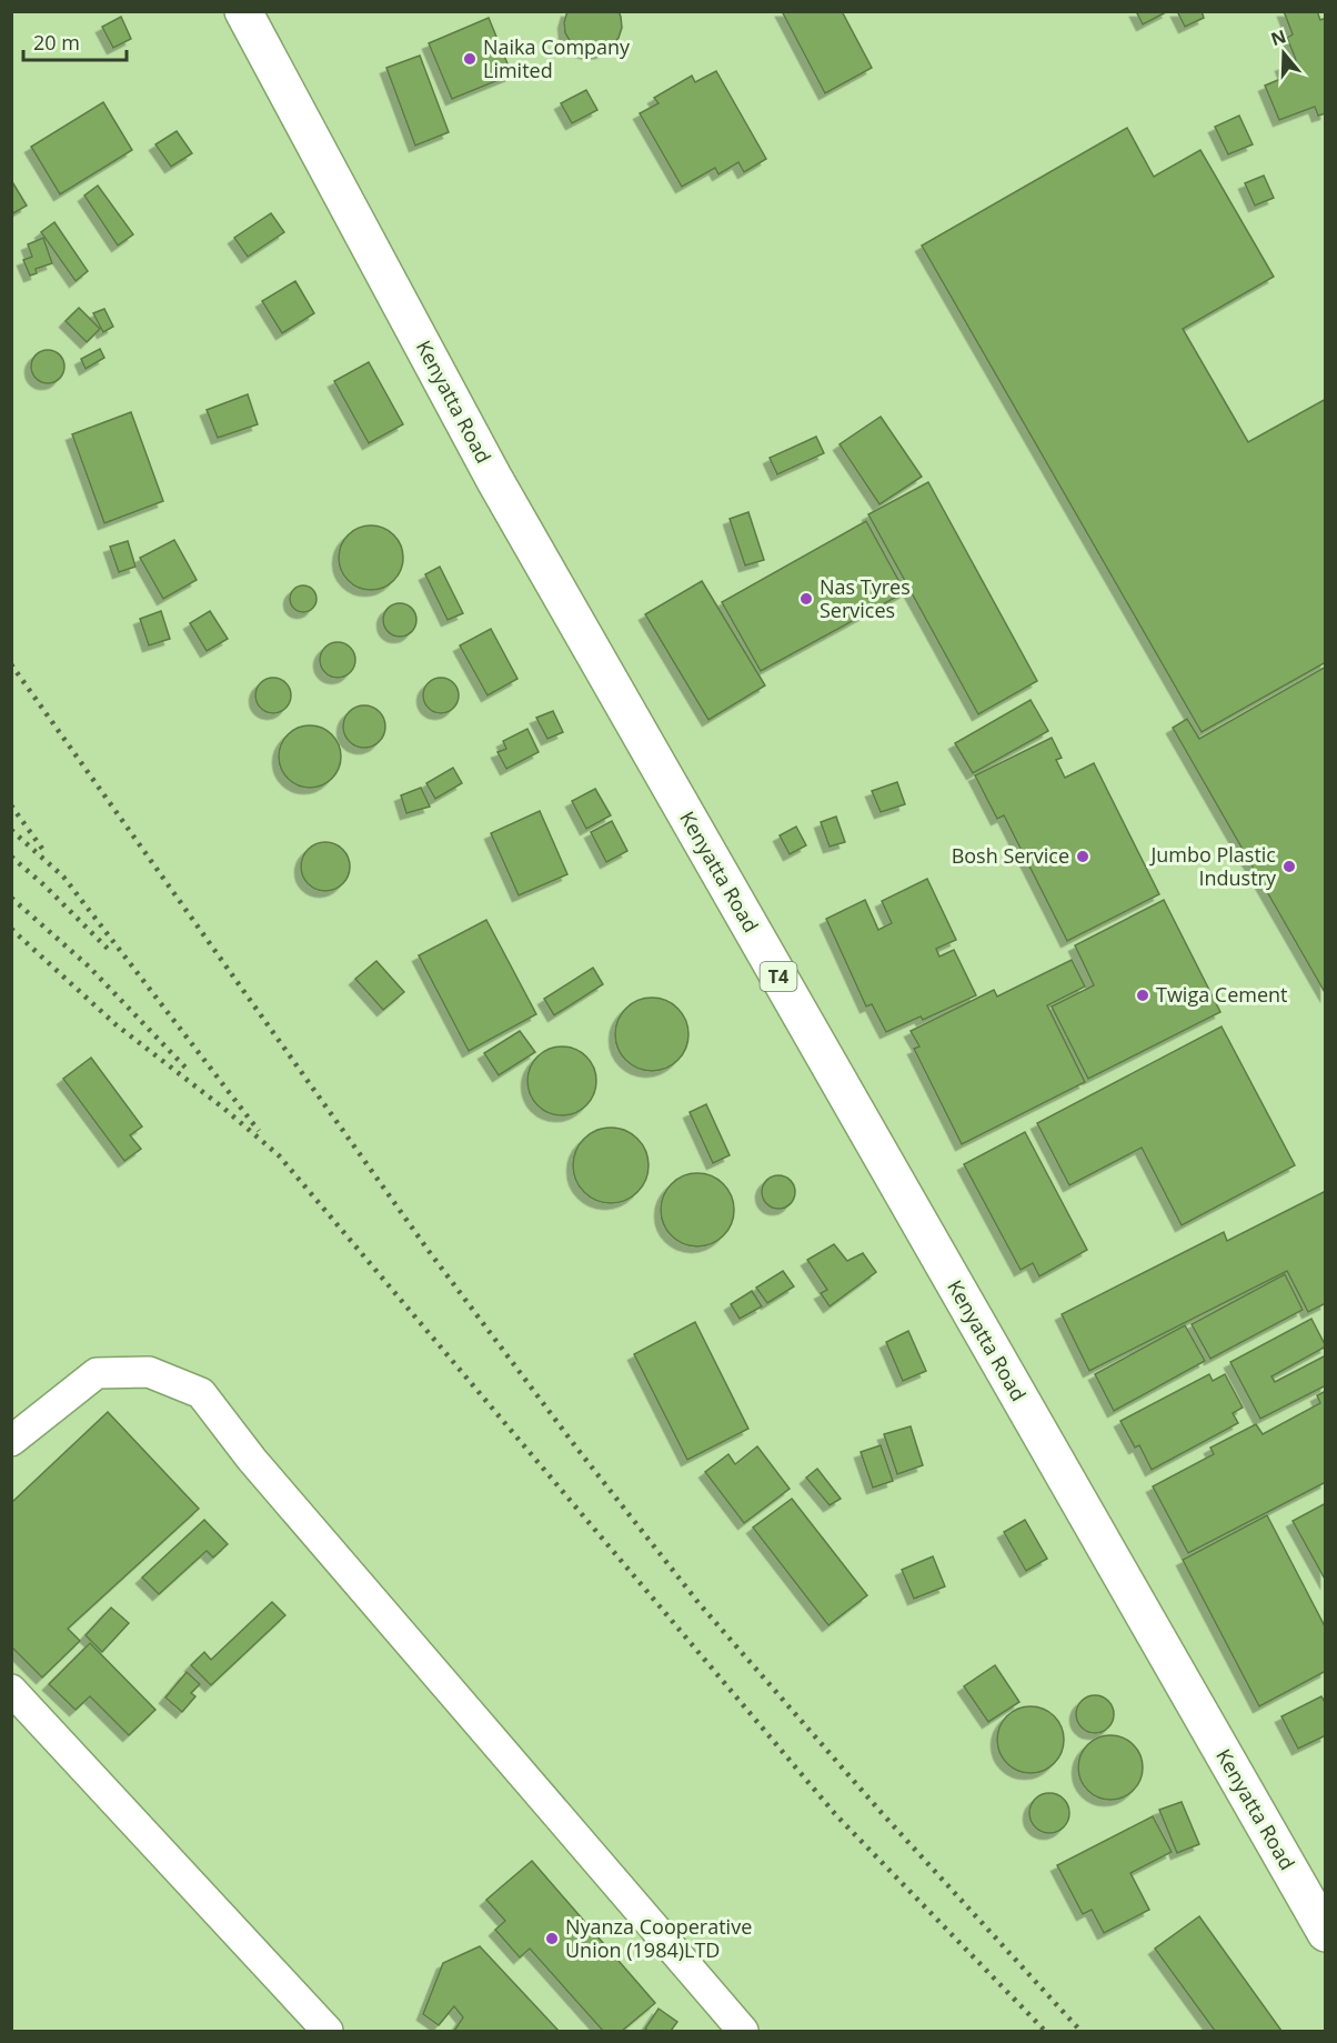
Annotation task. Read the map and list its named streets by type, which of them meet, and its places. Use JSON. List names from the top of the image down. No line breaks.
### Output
{"streets":{"highway":["Kenyatta Road","T4"]},"places":["Naika Company Limited","Nas Tyres Services","Bosh Service","Jumbo Plastic Industry","Twiga Cement","Nyanza Cooperative Union (1984)LTD"],"scale_bar":"20 m","north":"top"}
